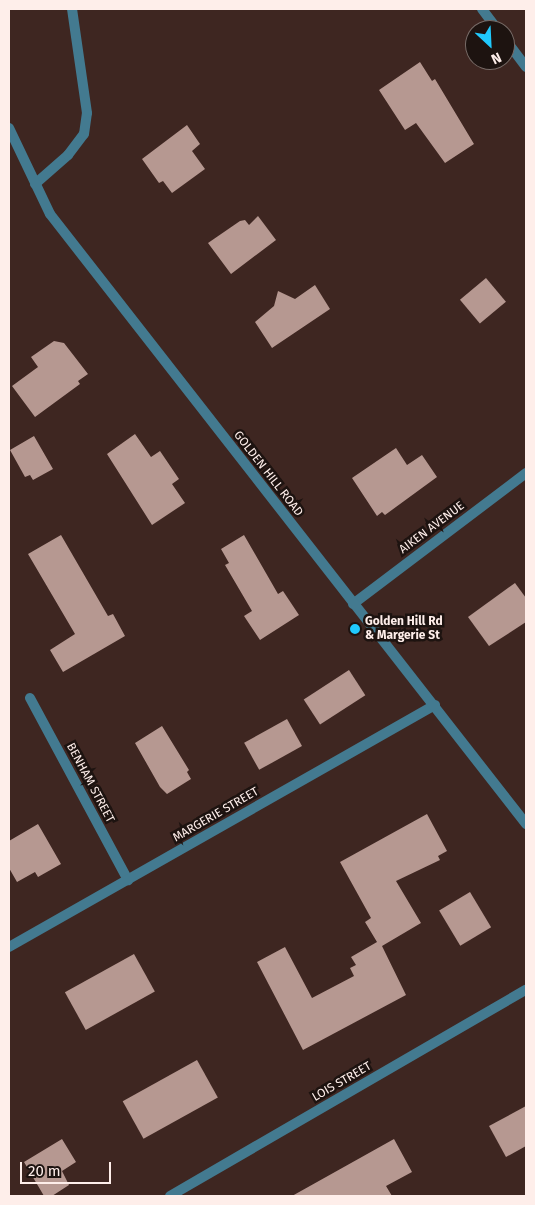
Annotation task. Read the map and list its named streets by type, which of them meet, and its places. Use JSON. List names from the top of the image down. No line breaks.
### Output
{"streets":{"street":["GOLDEN HILL ROAD","AIKEN AVENUE","BENHAM STREET","MARGERIE STREET","LOIS STREET"]},"crossings":[["GOLDEN HILL ROAD","AIKEN AVENUE"],["GOLDEN HILL ROAD","MARGERIE STREET"],["BENHAM STREET","MARGERIE STREET"]],"places":["Golden Hill Rd & Margerie St"],"scale_bar":"20 m","north":"bottom right"}
